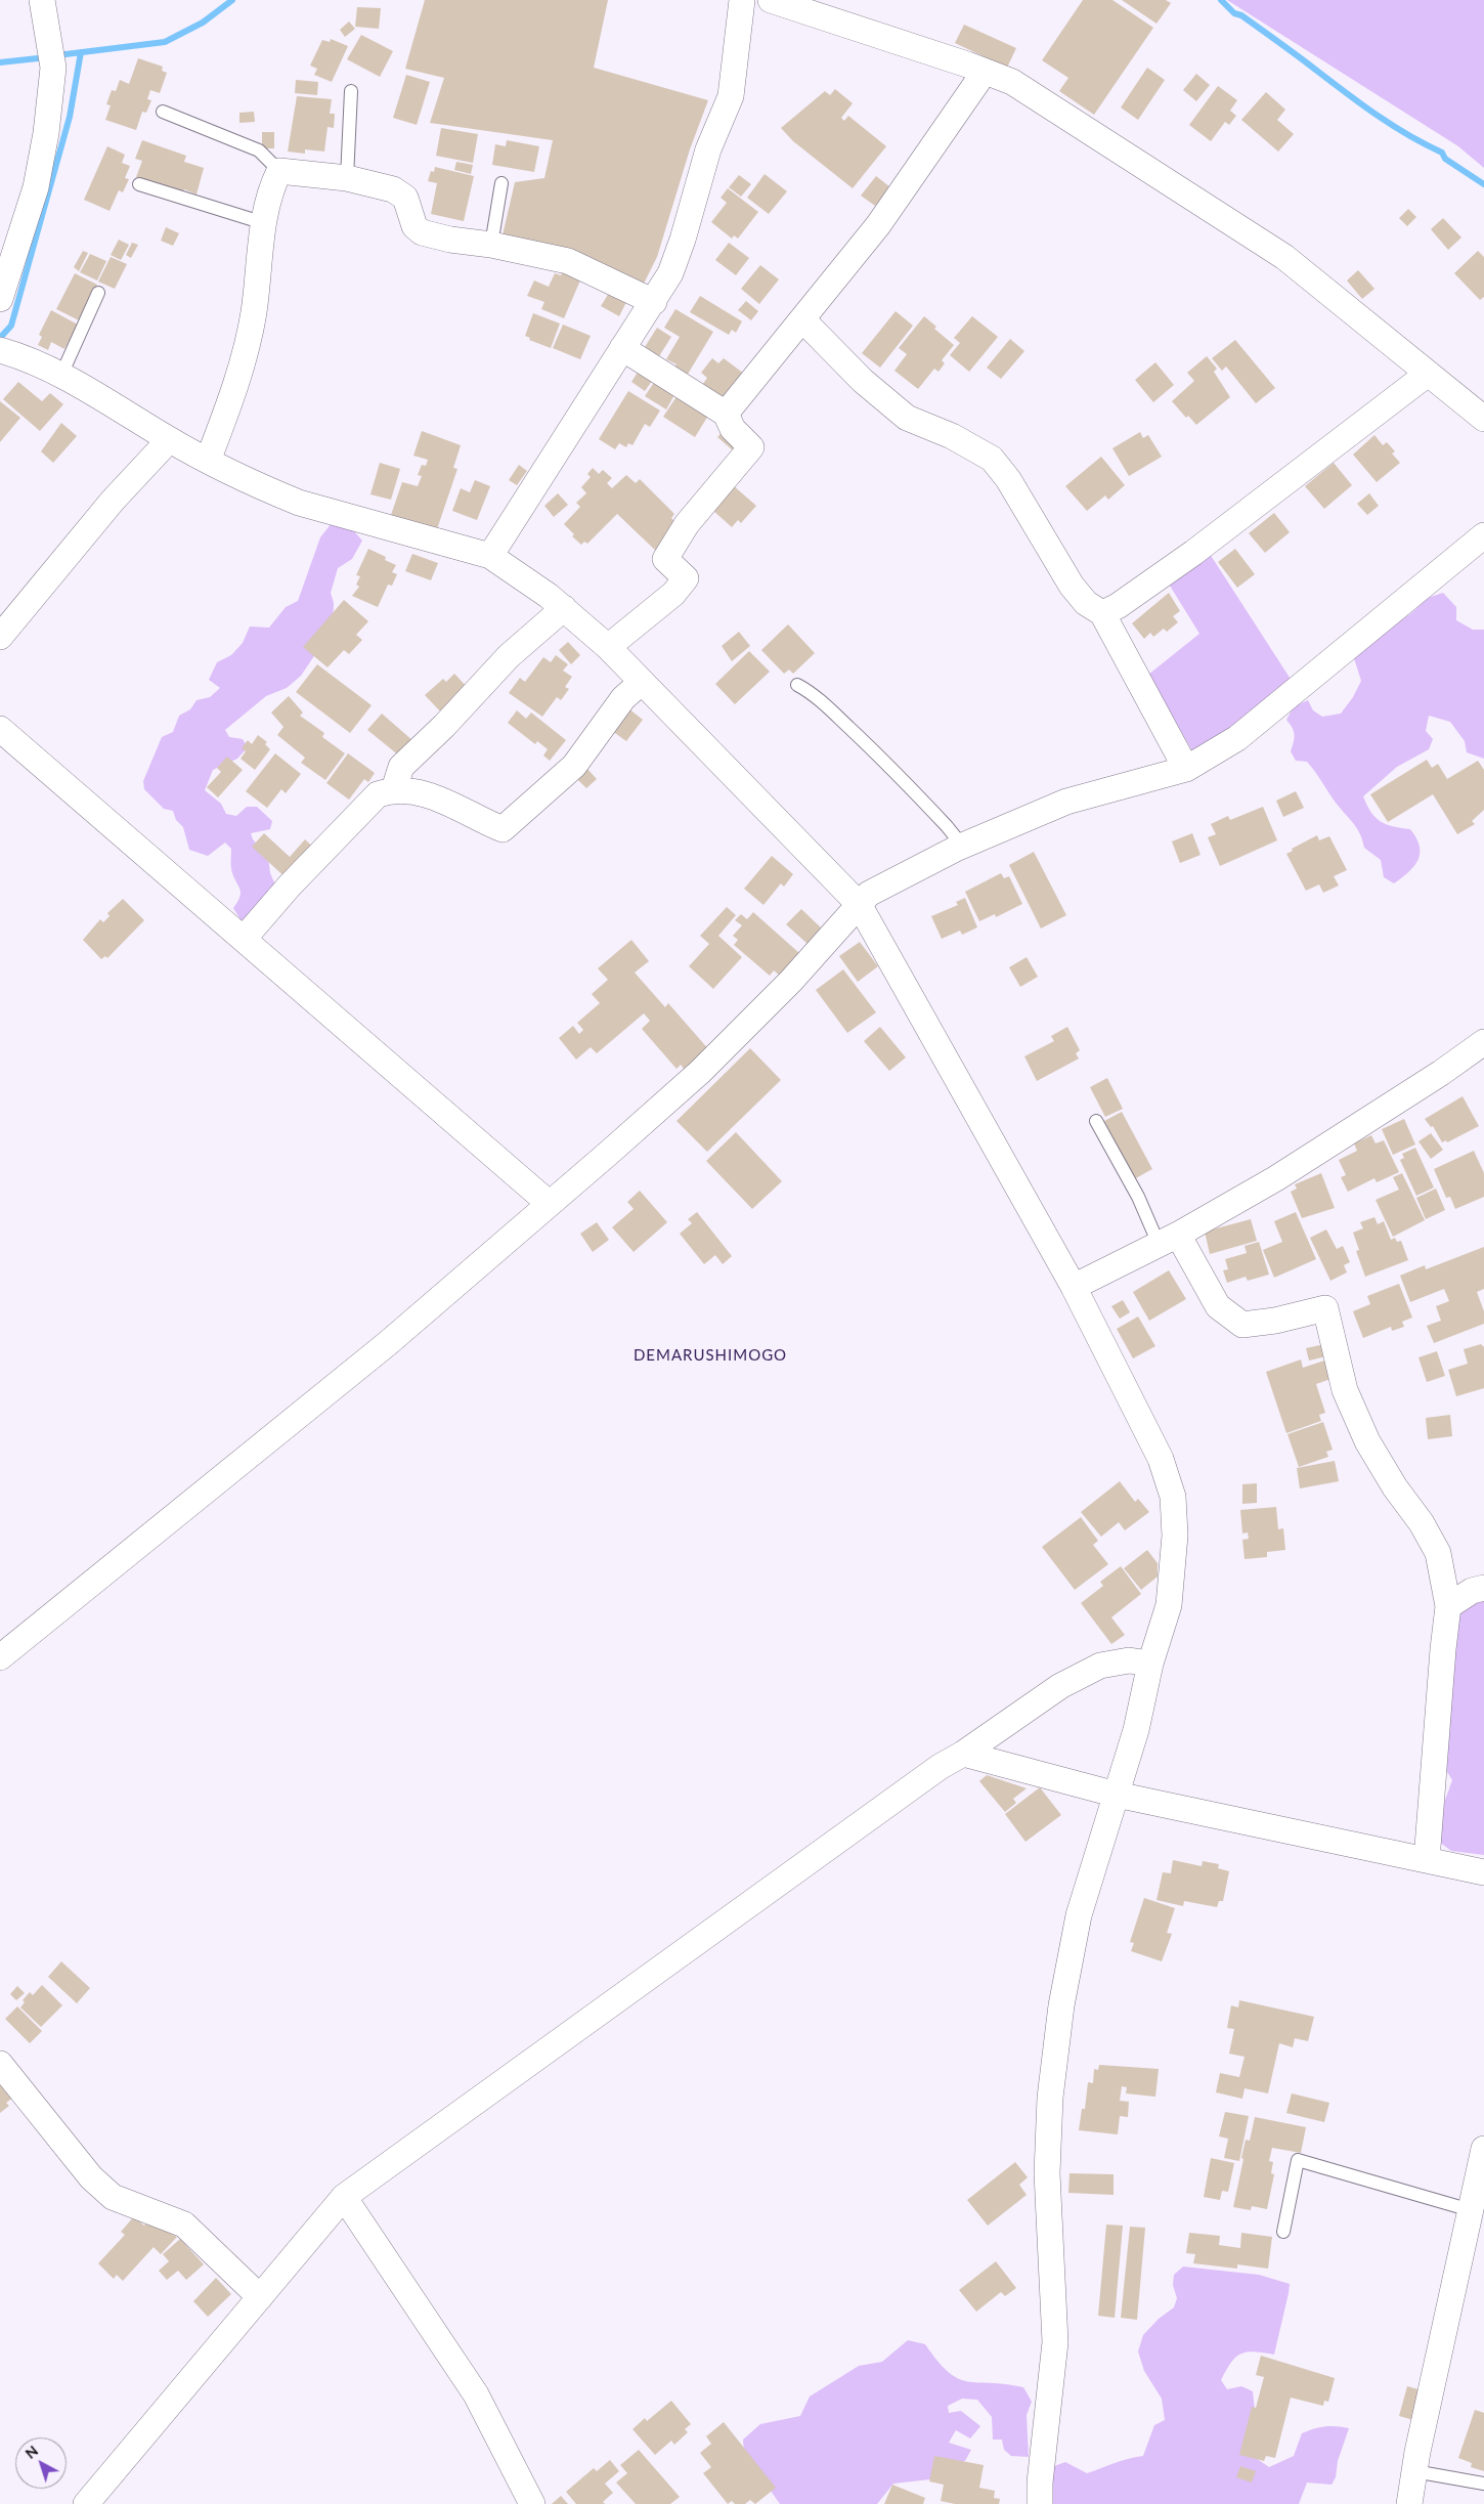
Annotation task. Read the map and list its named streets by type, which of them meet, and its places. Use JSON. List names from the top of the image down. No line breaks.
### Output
{"districts":["DEMARUSHIMOGO"],"north":"top left"}
